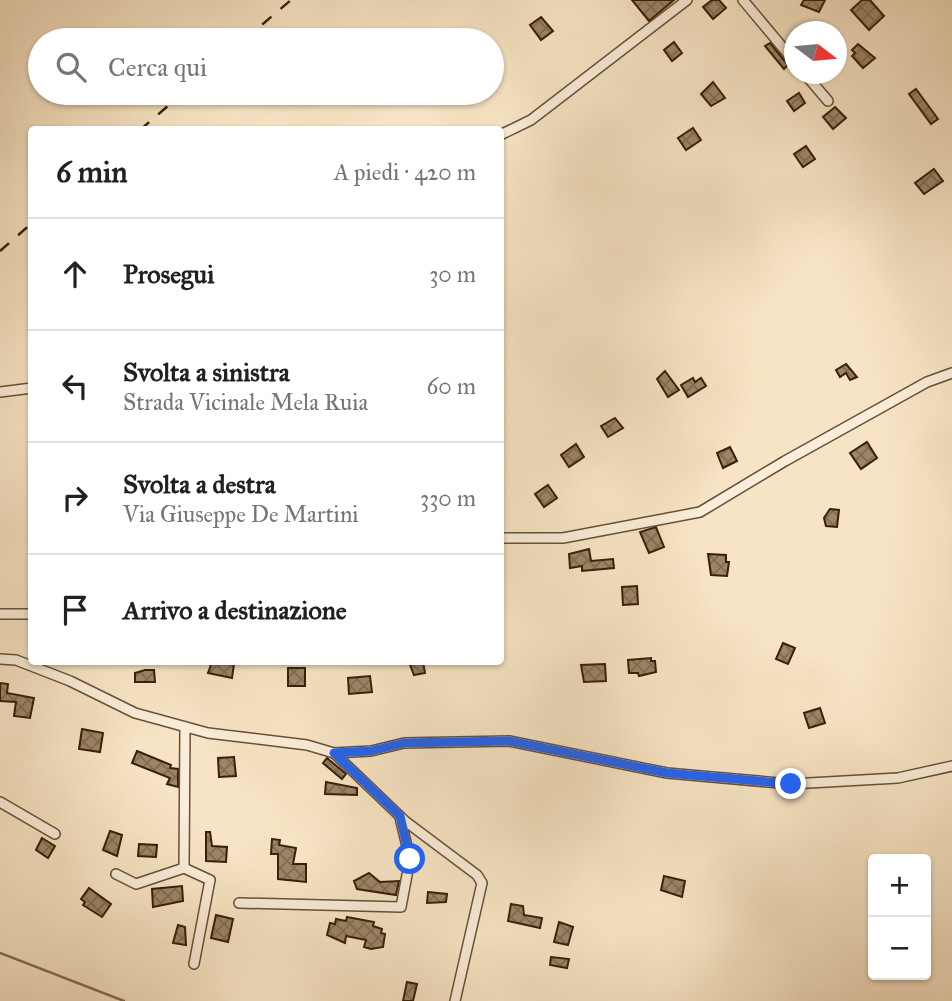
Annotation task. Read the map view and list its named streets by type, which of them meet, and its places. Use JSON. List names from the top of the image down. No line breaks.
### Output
{"north":"right","page":{"search":"Cerca qui","heading":["6 min","A piedi · 420 m"],"list":[["Prosegui","30 m"],["Svolta a sinistra","Strada Vicinale Mela Ruia","60 m"],["Svolta a destra","Via Giuseppe De Martini","330 m"],"Arrivo a destinazione"],"map_buttons":["+","−"]}}
